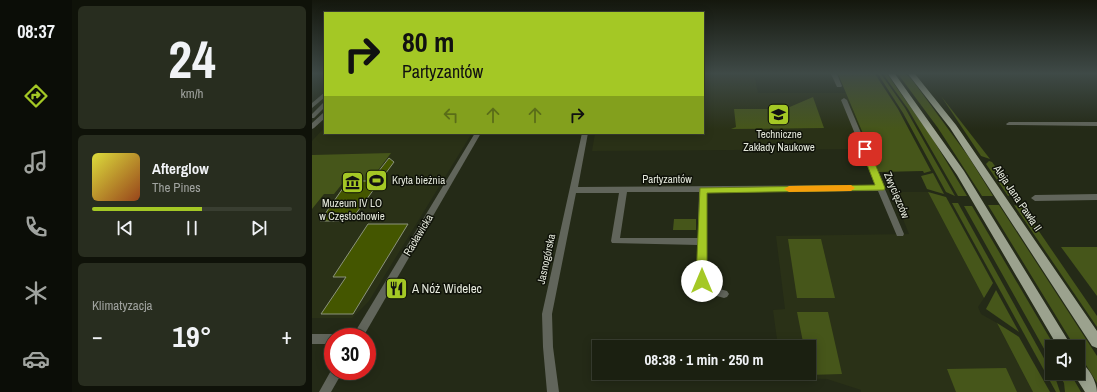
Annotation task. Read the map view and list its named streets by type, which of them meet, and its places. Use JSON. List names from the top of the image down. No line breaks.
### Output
{"streets":{"main road":["Aleja Jana Pawła II"],"street":["Partyzantów","Zwycięzców","Racławicka","Jasnogórska"]},"crossings":[["Partyzantów","Zwycięzców"],["Partyzantów","Jasnogórska"]],"places":{"school or university":["Techniczne Zakłady Naukowe"],"sports":["Kryta bieżnia"],"museum":["Muzeum IV LO w Częstochowie"],"restaurant":["A Nóż Widelec"]},"page":{"tabs":"08:37","tile":[["24","km/h"],"Klimatyzacja"],"turn":["80 m","Partyzantów"],"song":["Afterglow","The Pines"],"heat":["−","19°","+"],"limit":"30","trip":"08:38 · 1 min · 250 m"}}
